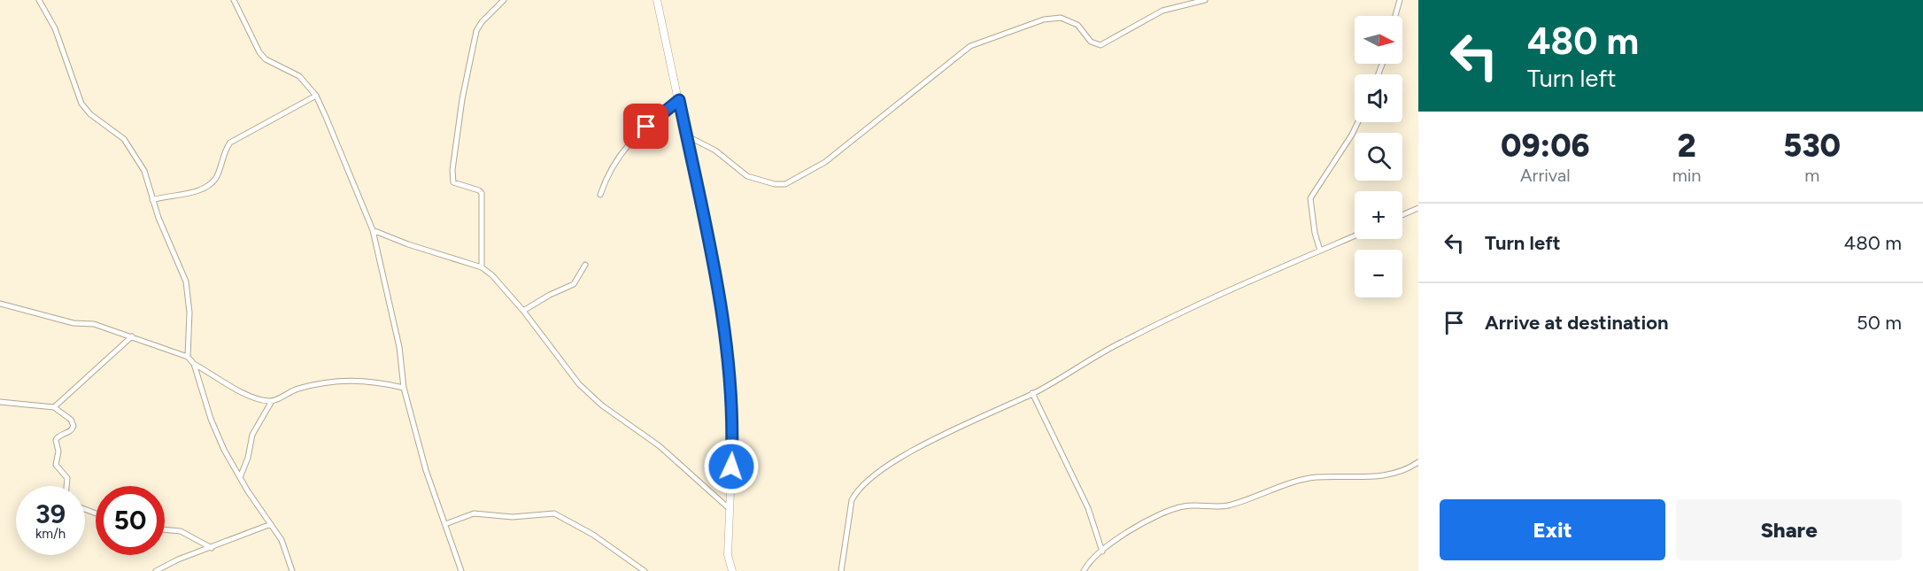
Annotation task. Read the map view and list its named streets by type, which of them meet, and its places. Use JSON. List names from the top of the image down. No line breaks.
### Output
{"north":"right","page":{"turn":["480 m","Turn left"],"map_buttons":["+","−"],"eta":["09:06","Arrival","2","min","530","m"],"list":[{"name":"Turn left","value":"480 m"},{"name":"Arrive at destination","value":"50 m"}],"speed":"39 km/h","limit":"50","buttons":["Exit","Share"]}}
